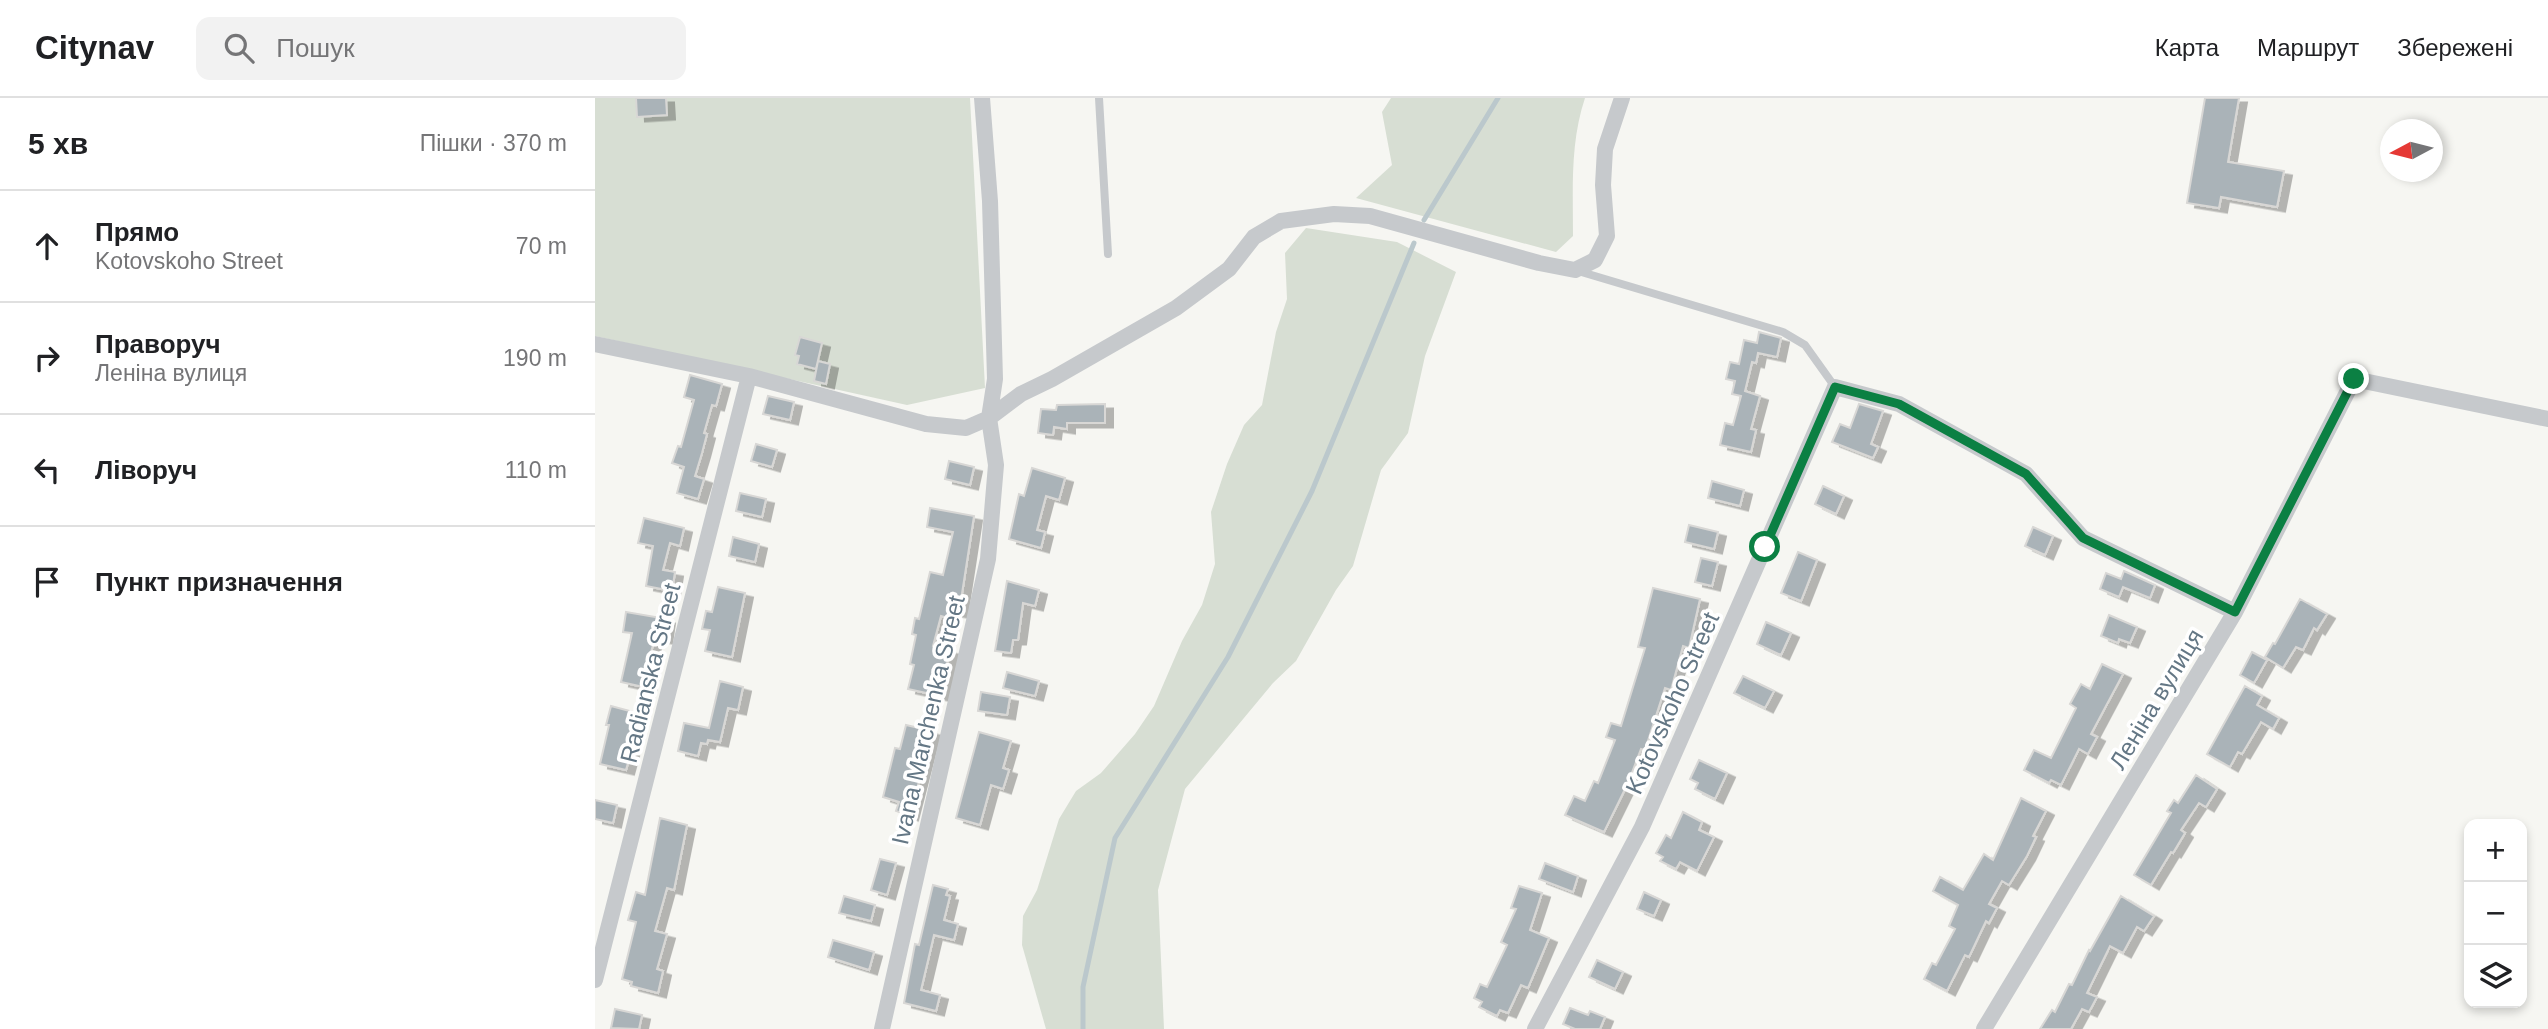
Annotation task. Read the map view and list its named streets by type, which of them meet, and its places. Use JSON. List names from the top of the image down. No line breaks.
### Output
{"streets":{"street":["Radianska Street","Леніна вулиця","Kotovskoho Street","Ivana Marchenka Street"]},"crossings":[["Леніна вулиця","Kotovskoho Street"]],"north":"left","page":{"header":"Citynav","search":"Пошук","nav":["Карта","Маршрут","Збережені"],"heading":["5 хв","Пішки · 370 m"],"list":[["Прямо","Kotovskoho Street","70 m"],["Праворуч","Леніна вулиця","190 m"],["Ліворуч","110 m"],"Пункт призначення"],"map_buttons":["+","−"]}}
